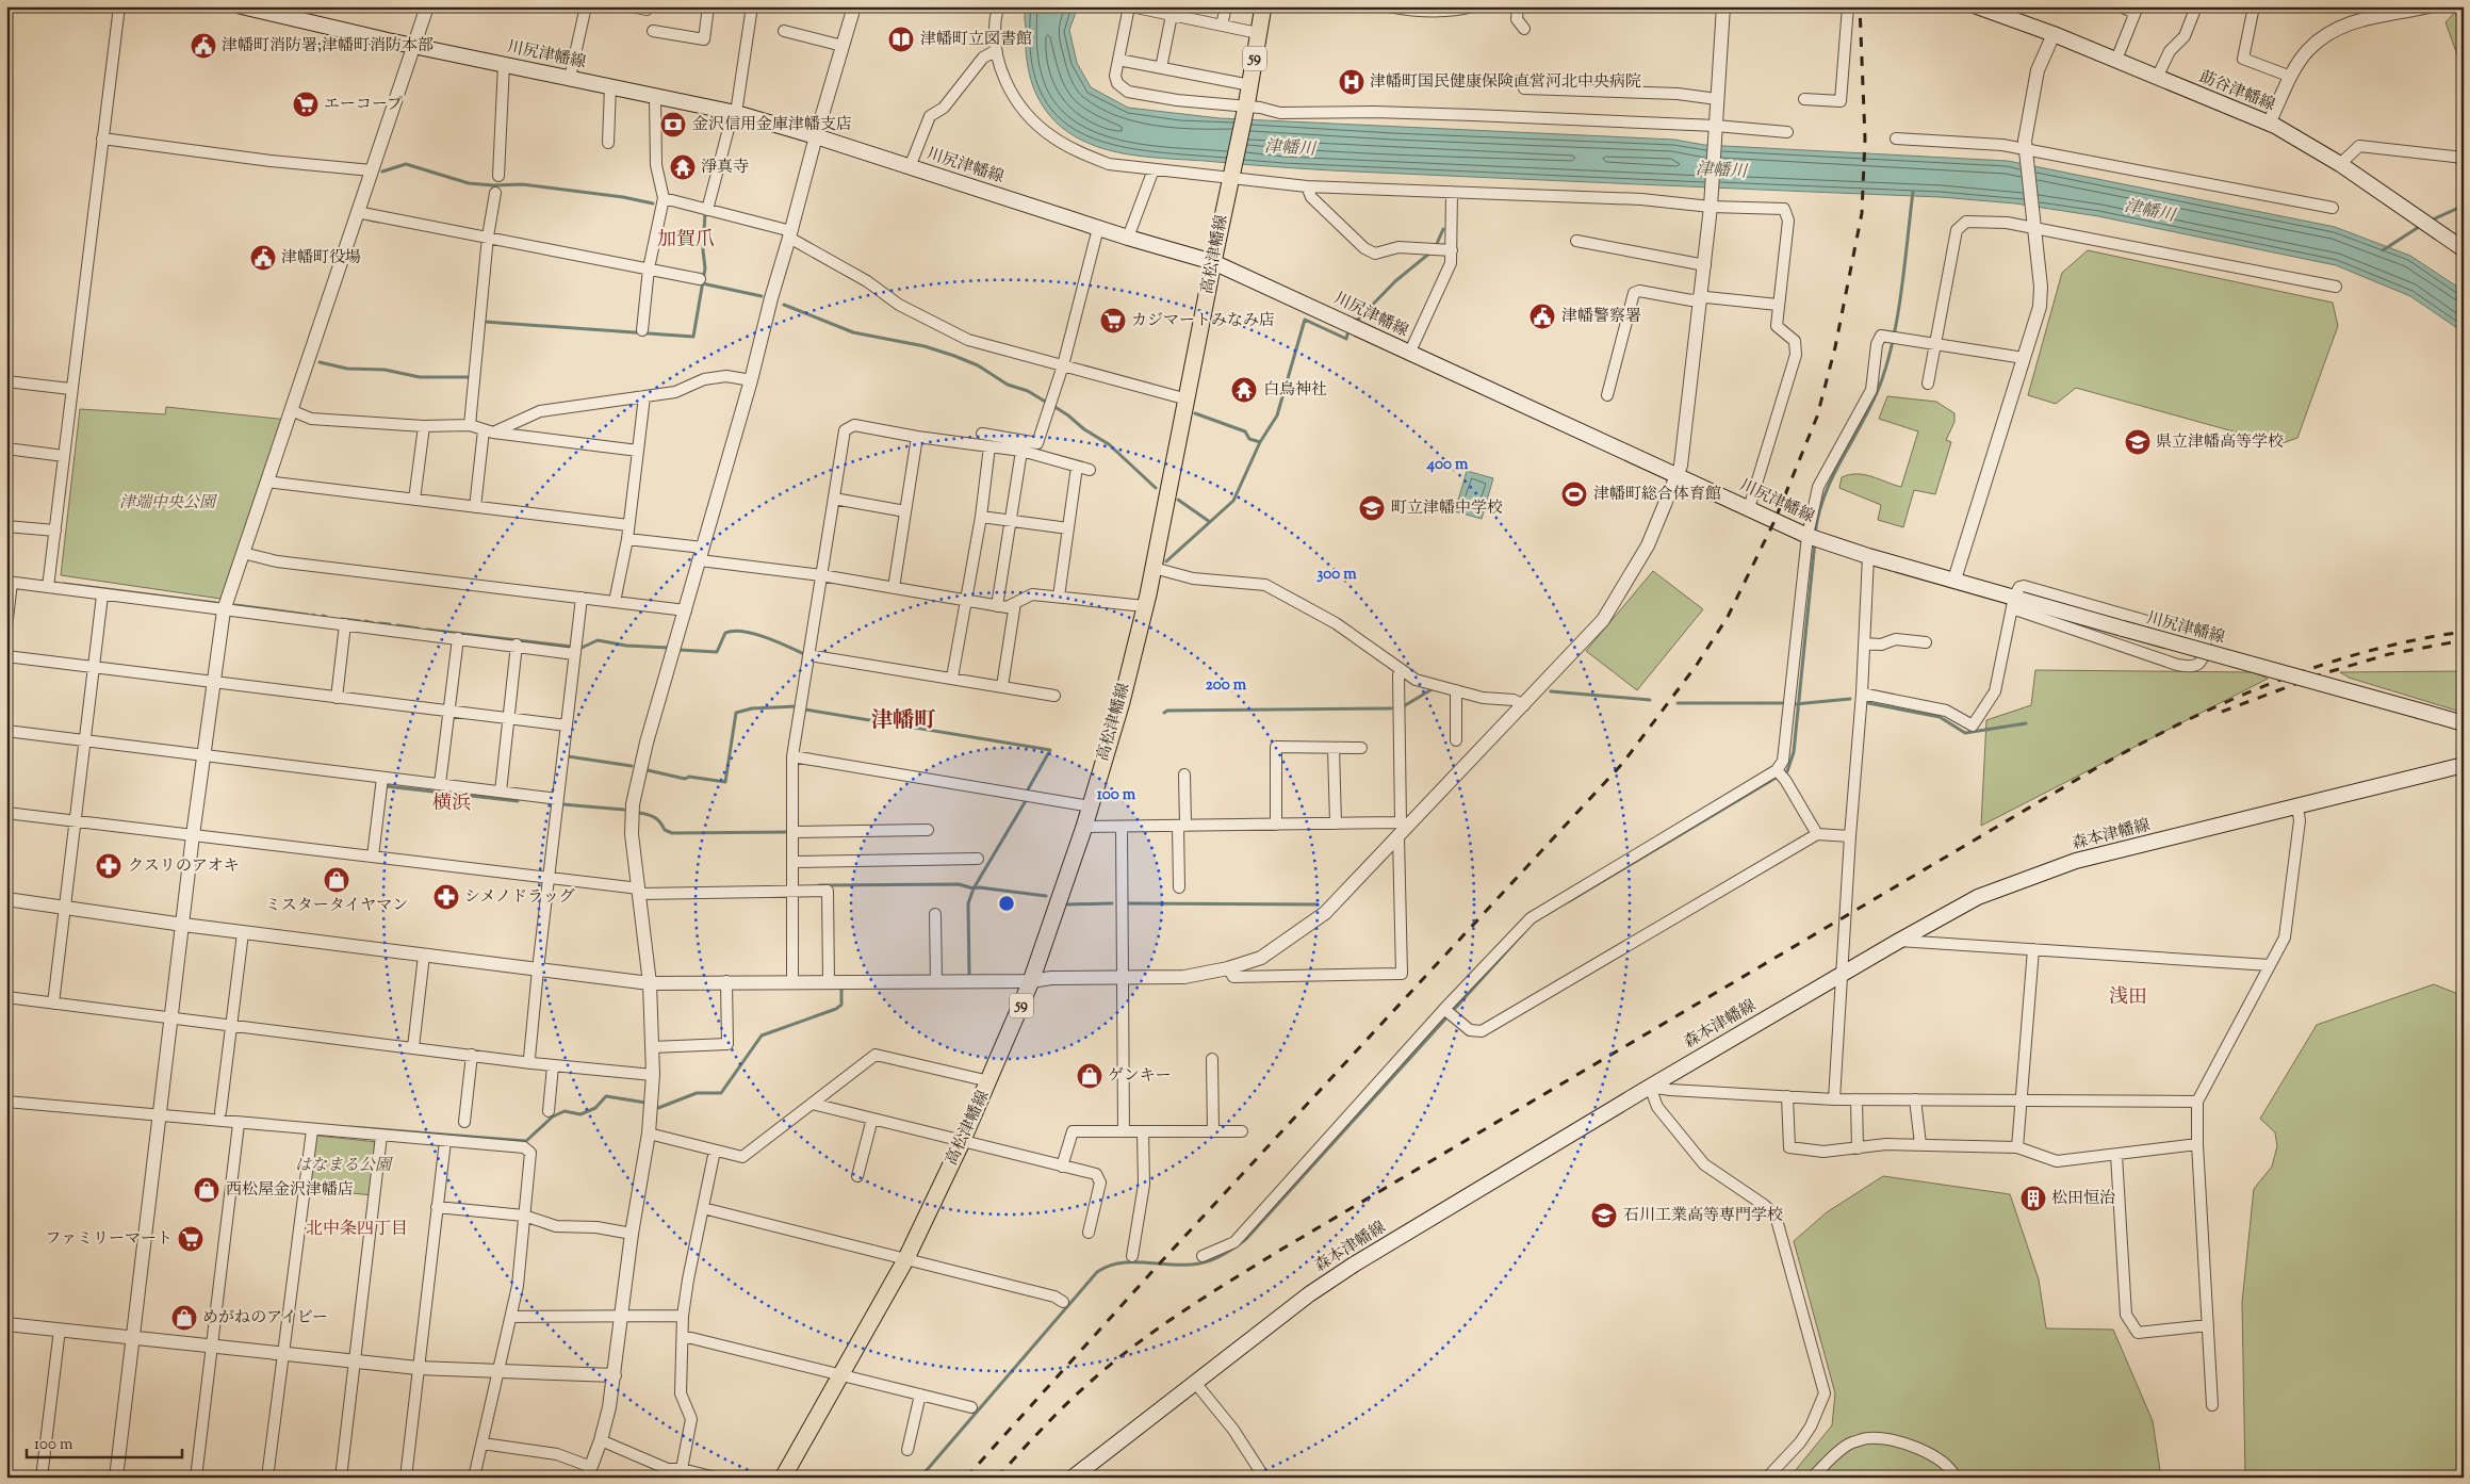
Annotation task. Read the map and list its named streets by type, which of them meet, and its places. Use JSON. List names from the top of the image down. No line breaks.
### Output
{"streets":{"main road":["川尻津幡線","59","莇谷津幡線","高松津幡線","森本津幡線"]},"crossings":[["川尻津幡線","高松津幡線"]],"districts":["加賀爪","津幡町","横浜","浅田","北中条四丁目"],"water":["津幡川"],"parks":["津端中央公園","はなまる公園"],"places":{"library":["津幡町立図書館"],"public building":["津幡町消防署;津幡町消防本部","津幡町役場","津幡警察署"],"hospital":["津幡町国民健康保険直営河北中央病院"],"supermarket":["エーコープ","カジマートみなみ店","ファミリーマート"],"bank":["金沢信用金庫津幡支店"],"temple":["淨真寺","白鳥神社"],"school or university":["県立津幡高等学校","町立津幡中学校","石川工業高等専門学校"],"sports":["津幡町総合体育館"],"pharmacy":["クスリのアオキ","シメノドラッグ"],"shop":["ミスタータイヤマン","ゲンキー","西松屋金沢津幡店","めがねのアイビー"],"building":["松田恒治"]},"scale_bar":"100 m","rings":["400 m","300 m","200 m","100 m"]}
